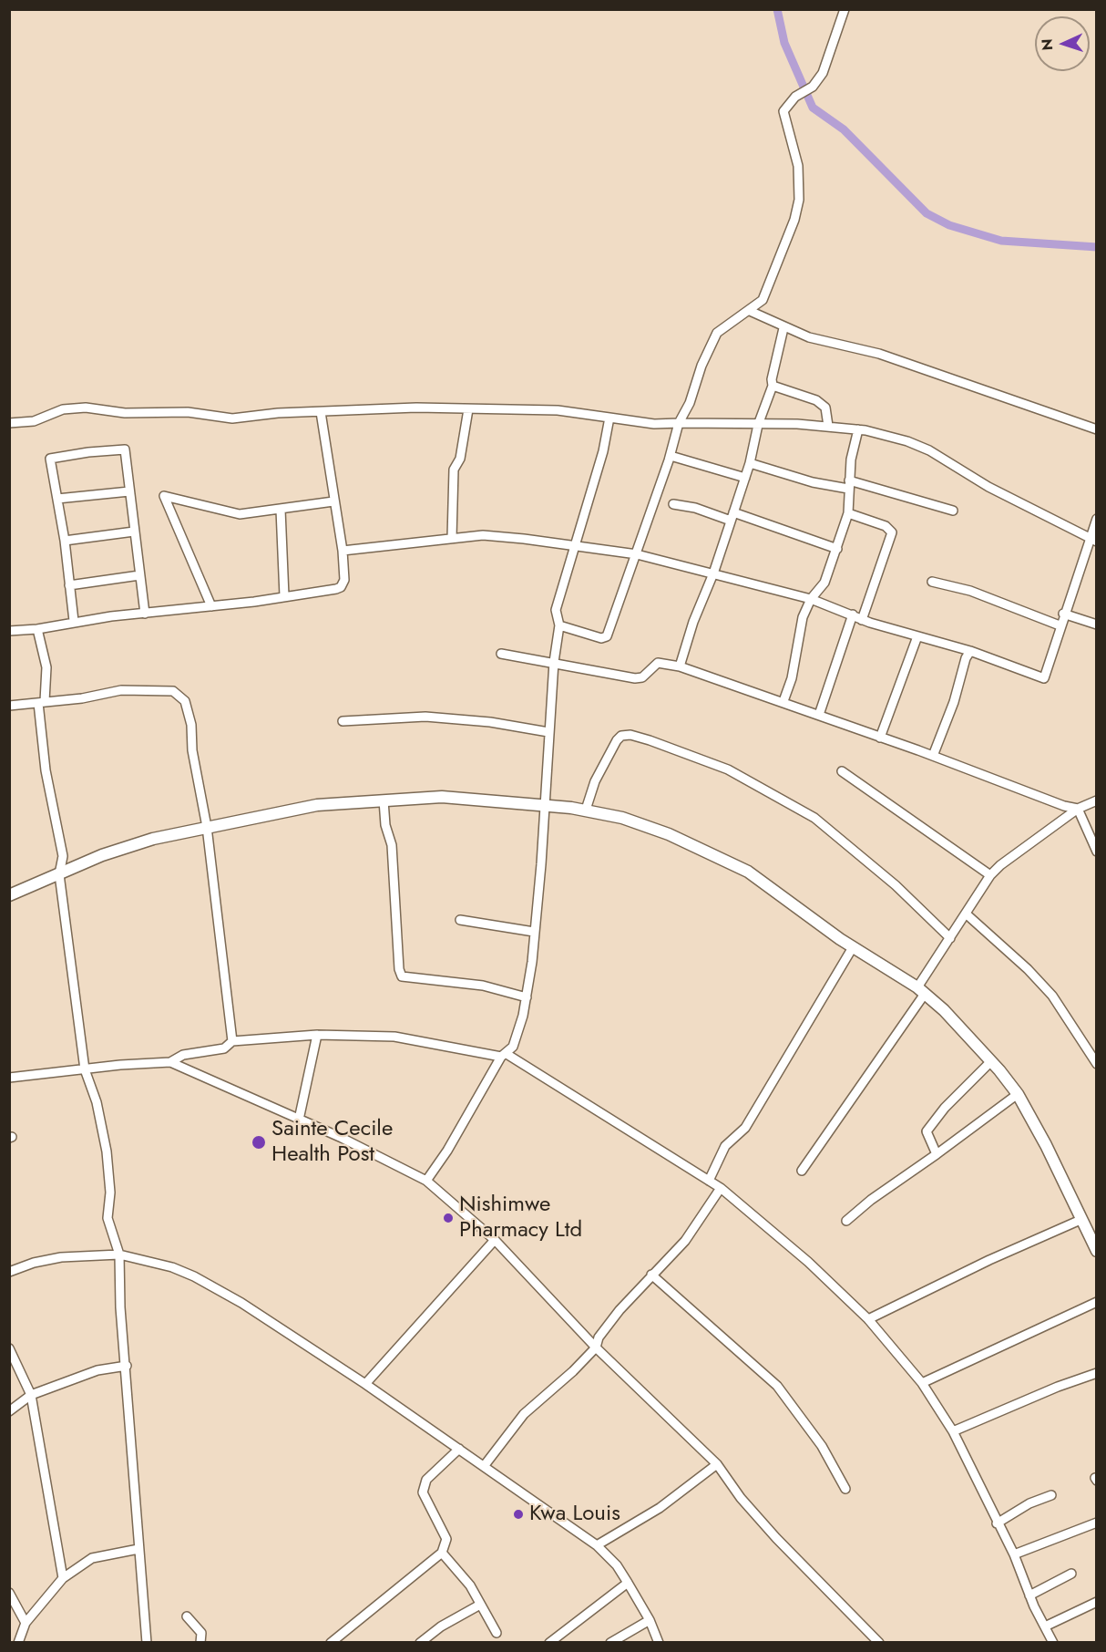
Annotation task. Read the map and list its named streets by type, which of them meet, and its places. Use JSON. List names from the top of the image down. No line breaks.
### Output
{"places":["Sainte Cecile Health Post","Nishimwe Pharmacy Ltd","Kwa Louis"],"north":"left"}
